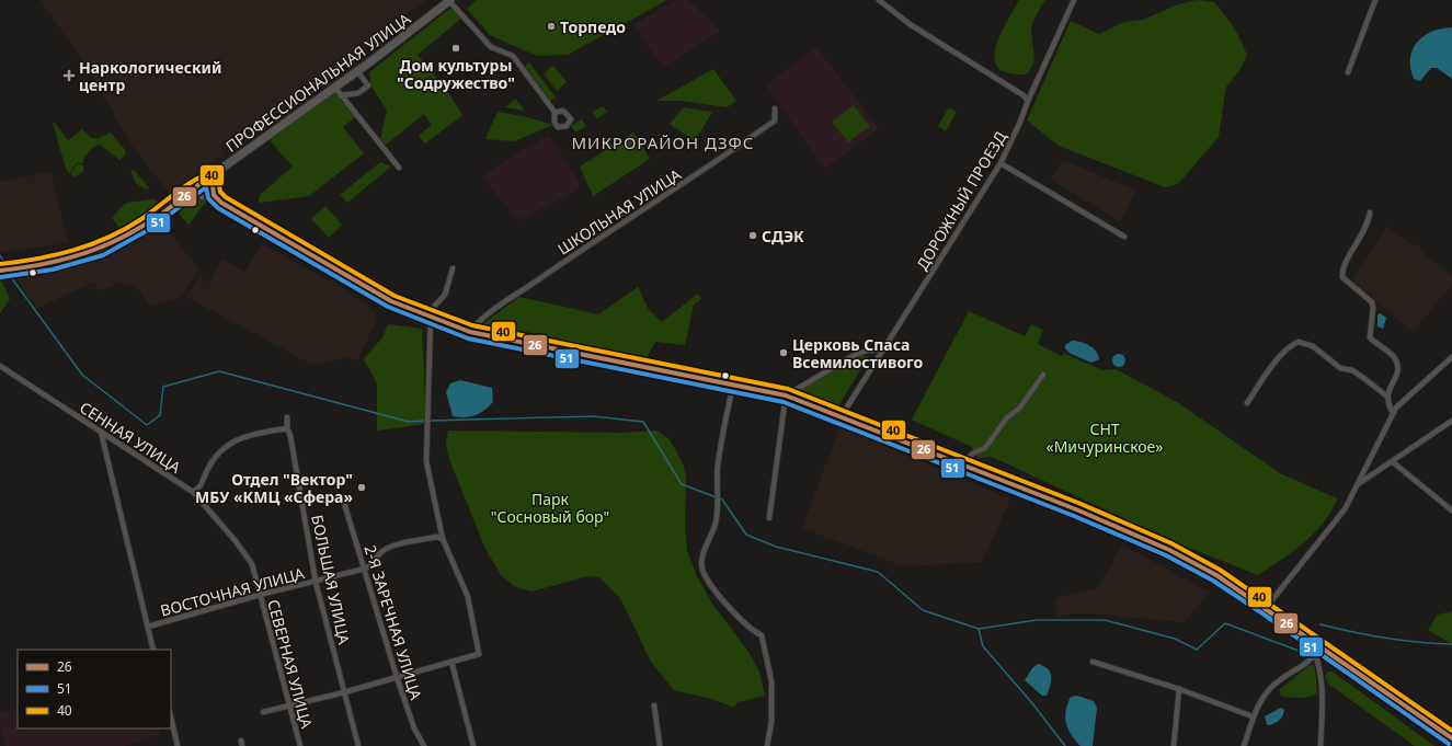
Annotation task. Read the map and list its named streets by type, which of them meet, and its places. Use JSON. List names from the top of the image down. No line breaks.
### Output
{"streets":{"main road":["ПРОФЕССИОНАЛЬНАЯ УЛИЦА"],"street":["ДОРОЖНЫЙ ПРОЕЗД","ШКОЛЬНАЯ УЛИЦА","СЕННАЯ УЛИЦА","БОЛЬШАЯ УЛИЦА","ВОСТОЧНАЯ УЛИЦА","2-Я ЗАРЕЧНАЯ УЛИЦА","СЕВЕРНАЯ УЛИЦА"]},"crossings":[["СЕННАЯ УЛИЦА","СЕВЕРНАЯ УЛИЦА"],["БОЛЬШАЯ УЛИЦА","ВОСТОЧНАЯ УЛИЦА"],["ВОСТОЧНАЯ УЛИЦА","2-Я ЗАРЕЧНАЯ УЛИЦА"],["ВОСТОЧНАЯ УЛИЦА","СЕВЕРНАЯ УЛИЦА"]],"districts":["МИКРОРАЙОН ДЗФС"],"parks":["СНТ «Мичуринское»","Парк \"Сосновый бор\""],"places":{"other":["Торпедо","Дом культуры \"Содружество\"","СДЭК","Церковь Спаса Всемилостивого","Отдел \"Вектор\" МБУ «КМЦ «Сфера»"],"health":["Наркологический центр"]},"lines":["transit line 40","transit line 26","transit line 51"],"legend":["26","51","40"]}
